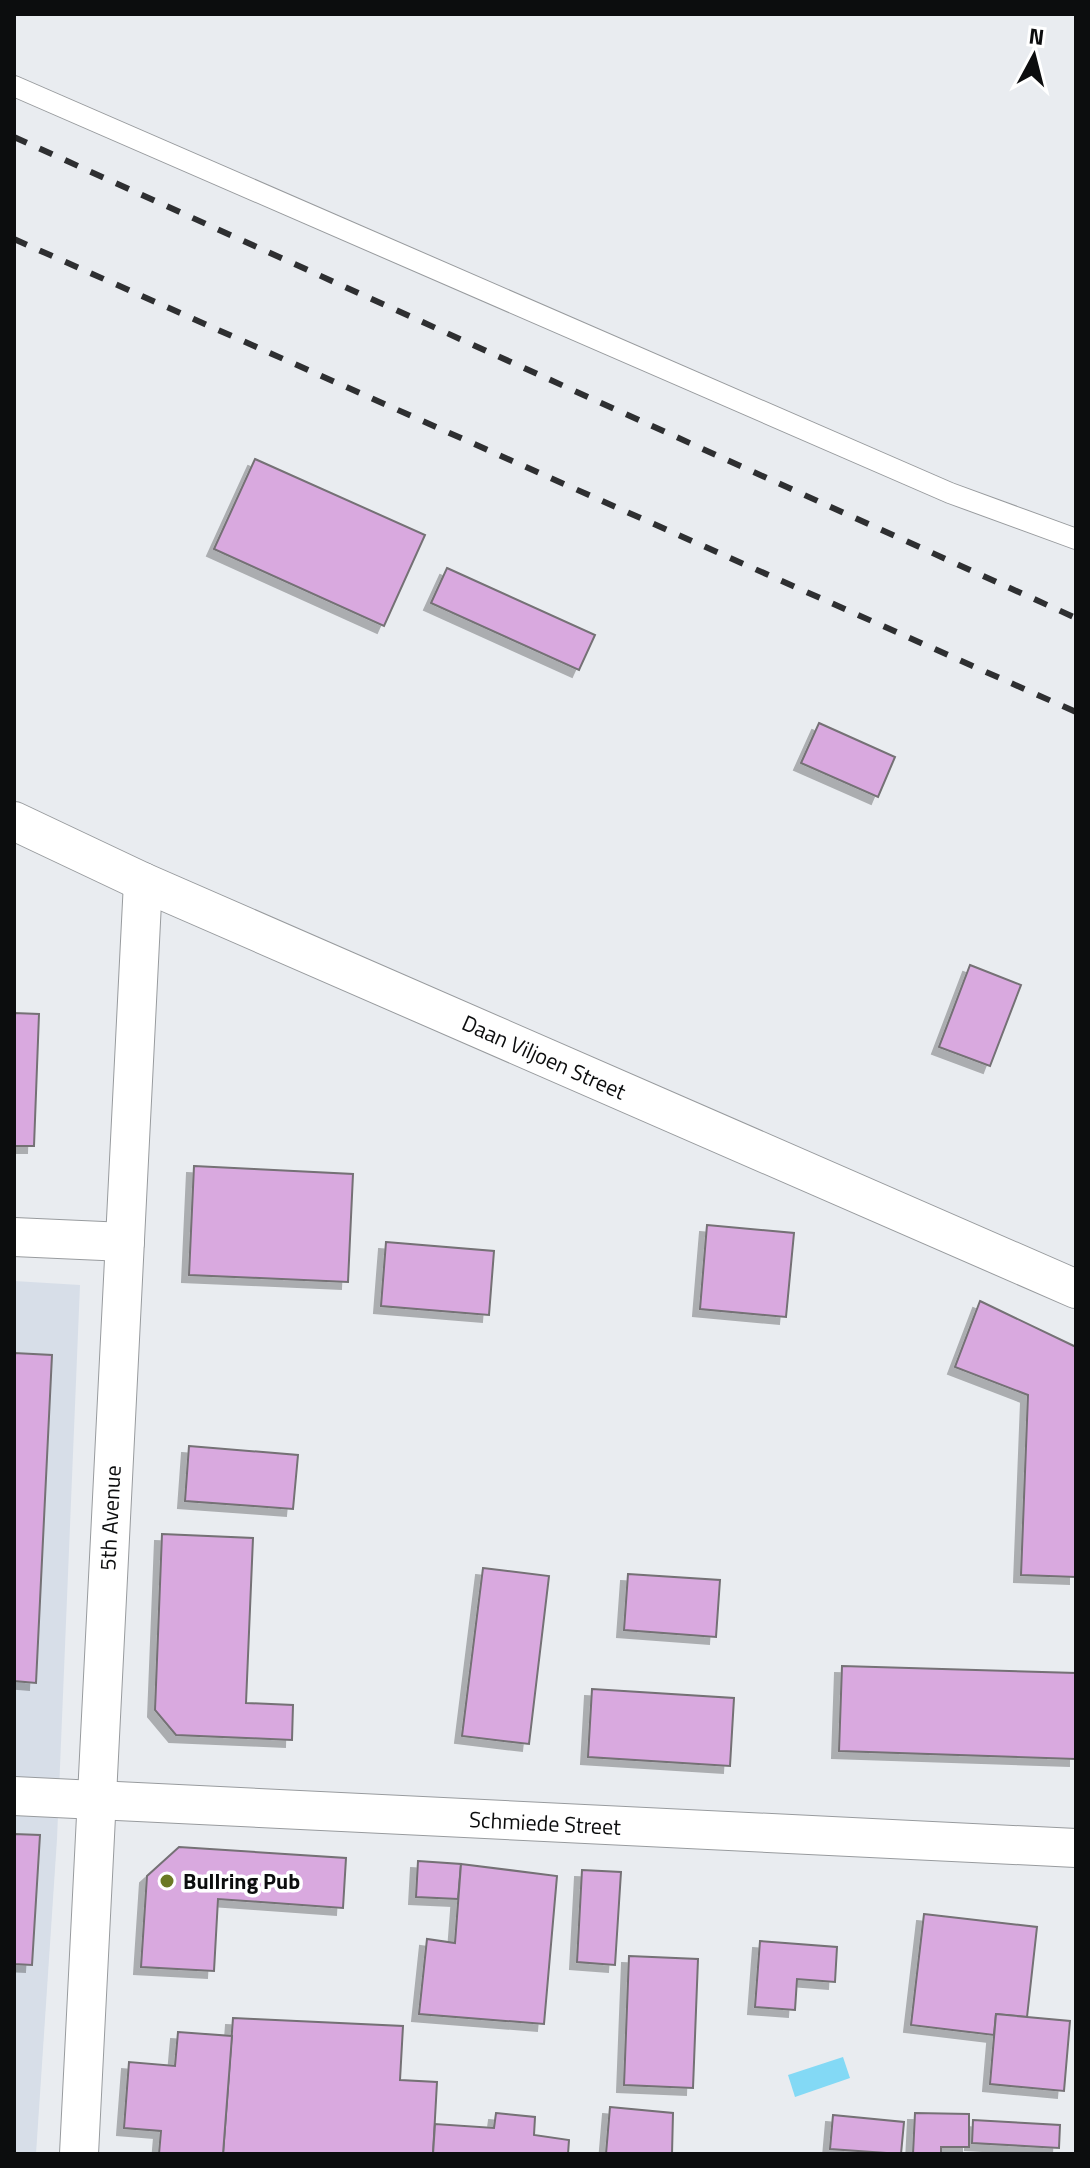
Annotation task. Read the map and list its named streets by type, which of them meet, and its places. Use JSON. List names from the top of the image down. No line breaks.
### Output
{"streets":{"street":["Daan Viljoen Street","5th Avenue","Schmiede Street"]},"crossings":[["Daan Viljoen Street","5th Avenue"],["5th Avenue","Schmiede Street"]],"places":["Bullring Pub"],"north":"top"}
